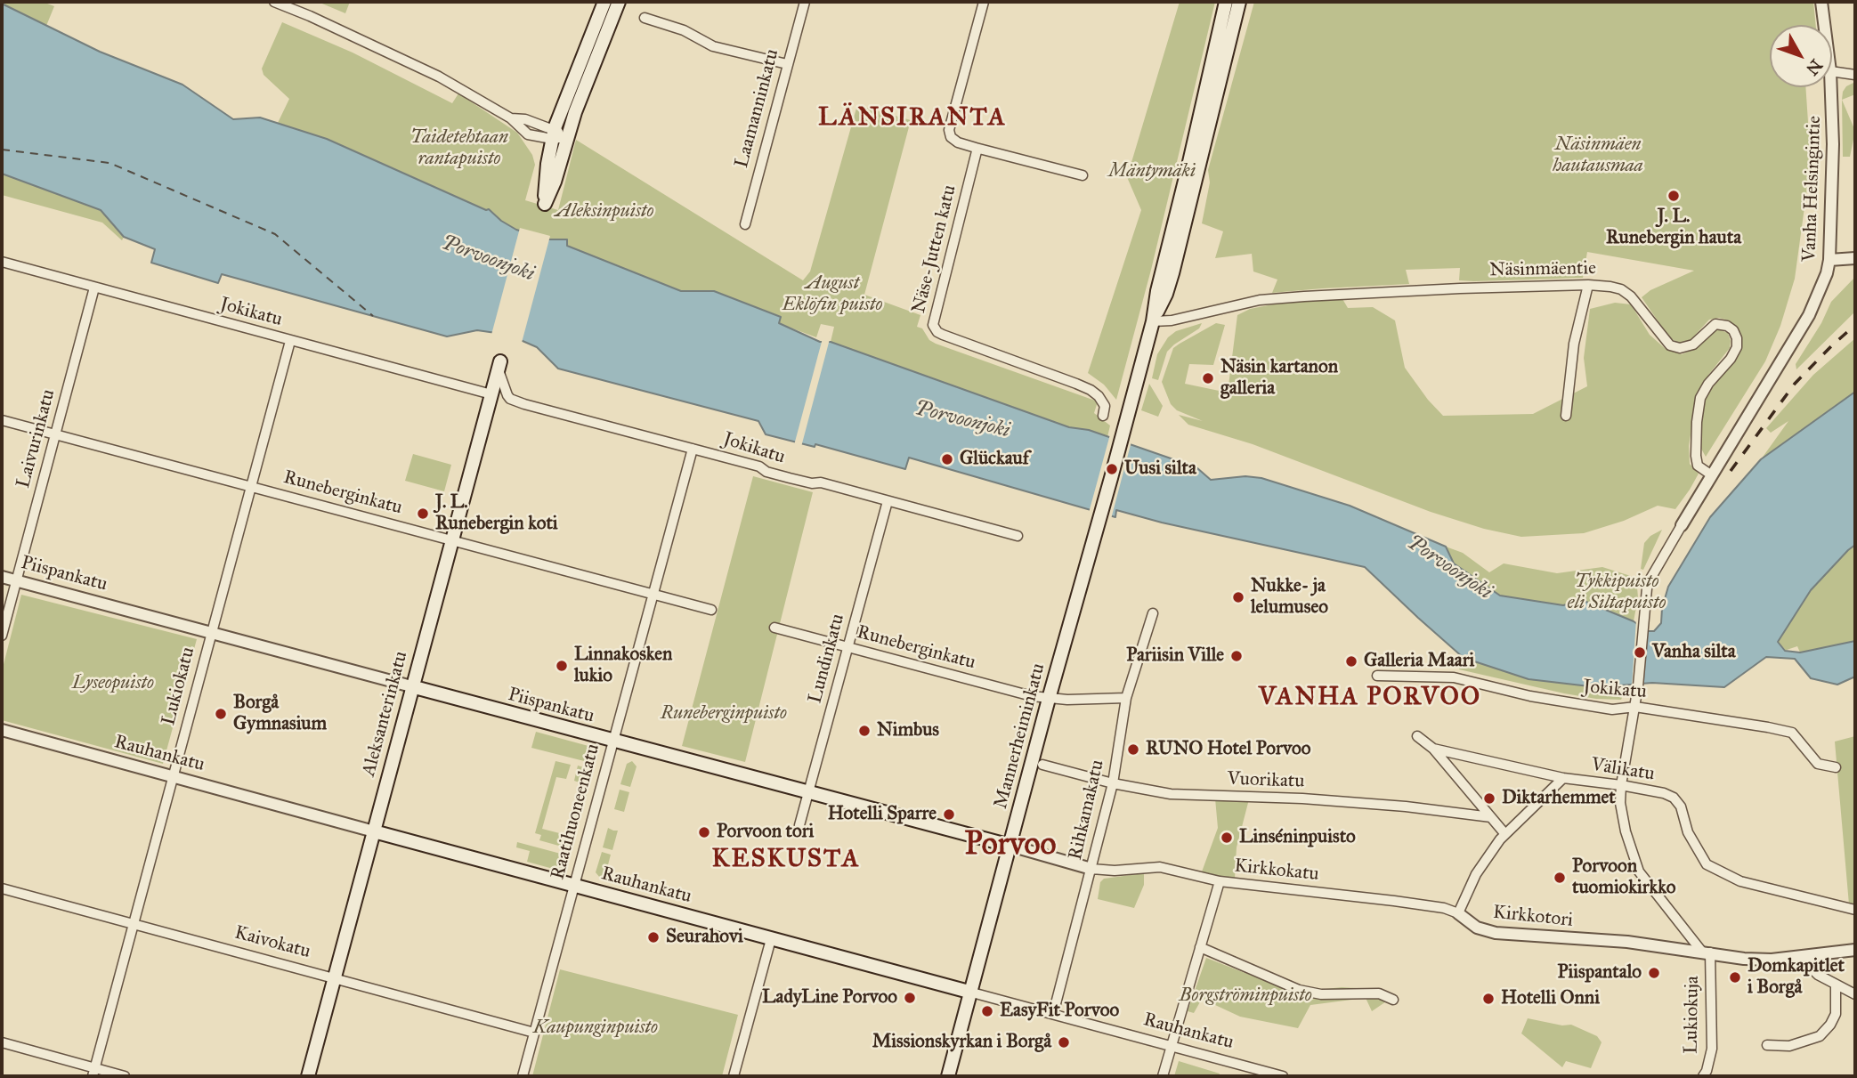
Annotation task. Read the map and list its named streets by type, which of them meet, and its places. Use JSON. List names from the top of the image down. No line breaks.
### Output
{"streets":{"main road":["Piispankatu","Aleksanterinkatu","Mannerheiminkatu","Rauhankatu"],"street":["Laamanninkatu","Vanha Helsingintie","Näse-Jutten katu","Näsinmäentie","Jokikatu","Laivurinkatu","Runeberginkatu","Lundinkatu","Lukiokatu","Välikatu","Vuorikatu","Rihkamakatu","Raatihuoneenkatu","Kirkkokatu","Kirkkotori","Kaivokatu","Lukiokuja"]},"crossings":[["Vanha Helsingintie","Näsinmäentie"],["Näsinmäentie","Mannerheiminkatu"],["Jokikatu","Laivurinkatu"],["Jokikatu","Lundinkatu"],["Jokikatu","Lukiokatu"],["Jokikatu","Aleksanterinkatu"],["Jokikatu","Raatihuoneenkatu"],["Laivurinkatu","Runeberginkatu"],["Laivurinkatu","Piispankatu"],["Runeberginkatu","Lundinkatu"],["Runeberginkatu","Lukiokatu"],["Runeberginkatu","Aleksanterinkatu"],["Runeberginkatu","Mannerheiminkatu"],["Runeberginkatu","Raatihuoneenkatu"],["Piispankatu","Lundinkatu"],["Piispankatu","Lukiokatu"],["Piispankatu","Aleksanterinkatu"],["Piispankatu","Mannerheiminkatu"],["Piispankatu","Rihkamakatu"],["Piispankatu","Raatihuoneenkatu"],["Piispankatu","Kirkkokatu"],["Lukiokatu","Rauhankatu"],["Lukiokatu","Kaivokatu"],["Aleksanterinkatu","Rauhankatu"],["Aleksanterinkatu","Kaivokatu"],["Mannerheiminkatu","Rauhankatu"],["Rauhankatu","Rihkamakatu"],["Rauhankatu","Raatihuoneenkatu"],["Välikatu","Kirkkotori"],["Vuorikatu","Rihkamakatu"],["Rihkamakatu","Kirkkokatu"],["Raatihuoneenkatu","Kaivokatu"],["Kirkkokatu","Kirkkotori"],["Kirkkotori","Lukiokuja"]],"districts":["LÄNSIRANTA","VANHA PORVOO","Porvoo","KESKUSTA"],"water":["Porvoonjoki"],"parks":["Taidetehtaan rantapuisto","Näsinmäen hautausmaa","Mäntymäki","Aleksinpuisto","August Eklöfin puisto","Tykkipuisto eli Siltapuisto","Lyseopuisto","Runeberginpuisto","Borgströminpuisto","Kaupunginpuisto"],"places":["J. L. Runebergin hauta","Näsin kartanon galleria","Glückauf","Uusi silta","J. L. Runebergin koti","Nukke- ja lelumuseo","Vanha silta","Pariisin Ville","Galleria Maari","Linnakosken lukio","Borgå Gymnasium","Nimbus","RUNO Hotel Porvoo","Diktarhemmet","Hotelli Sparre","Porvoon tori","Linséninpuisto","Porvoon tuomiokirkko","Seurahovi","Piispantalo","Domkapitlet i Borgå","LadyLine Porvoo","Hotelli Onni","EasyFit Porvoo","Missionskyrkan i Borgå"],"north":"bottom right"}
